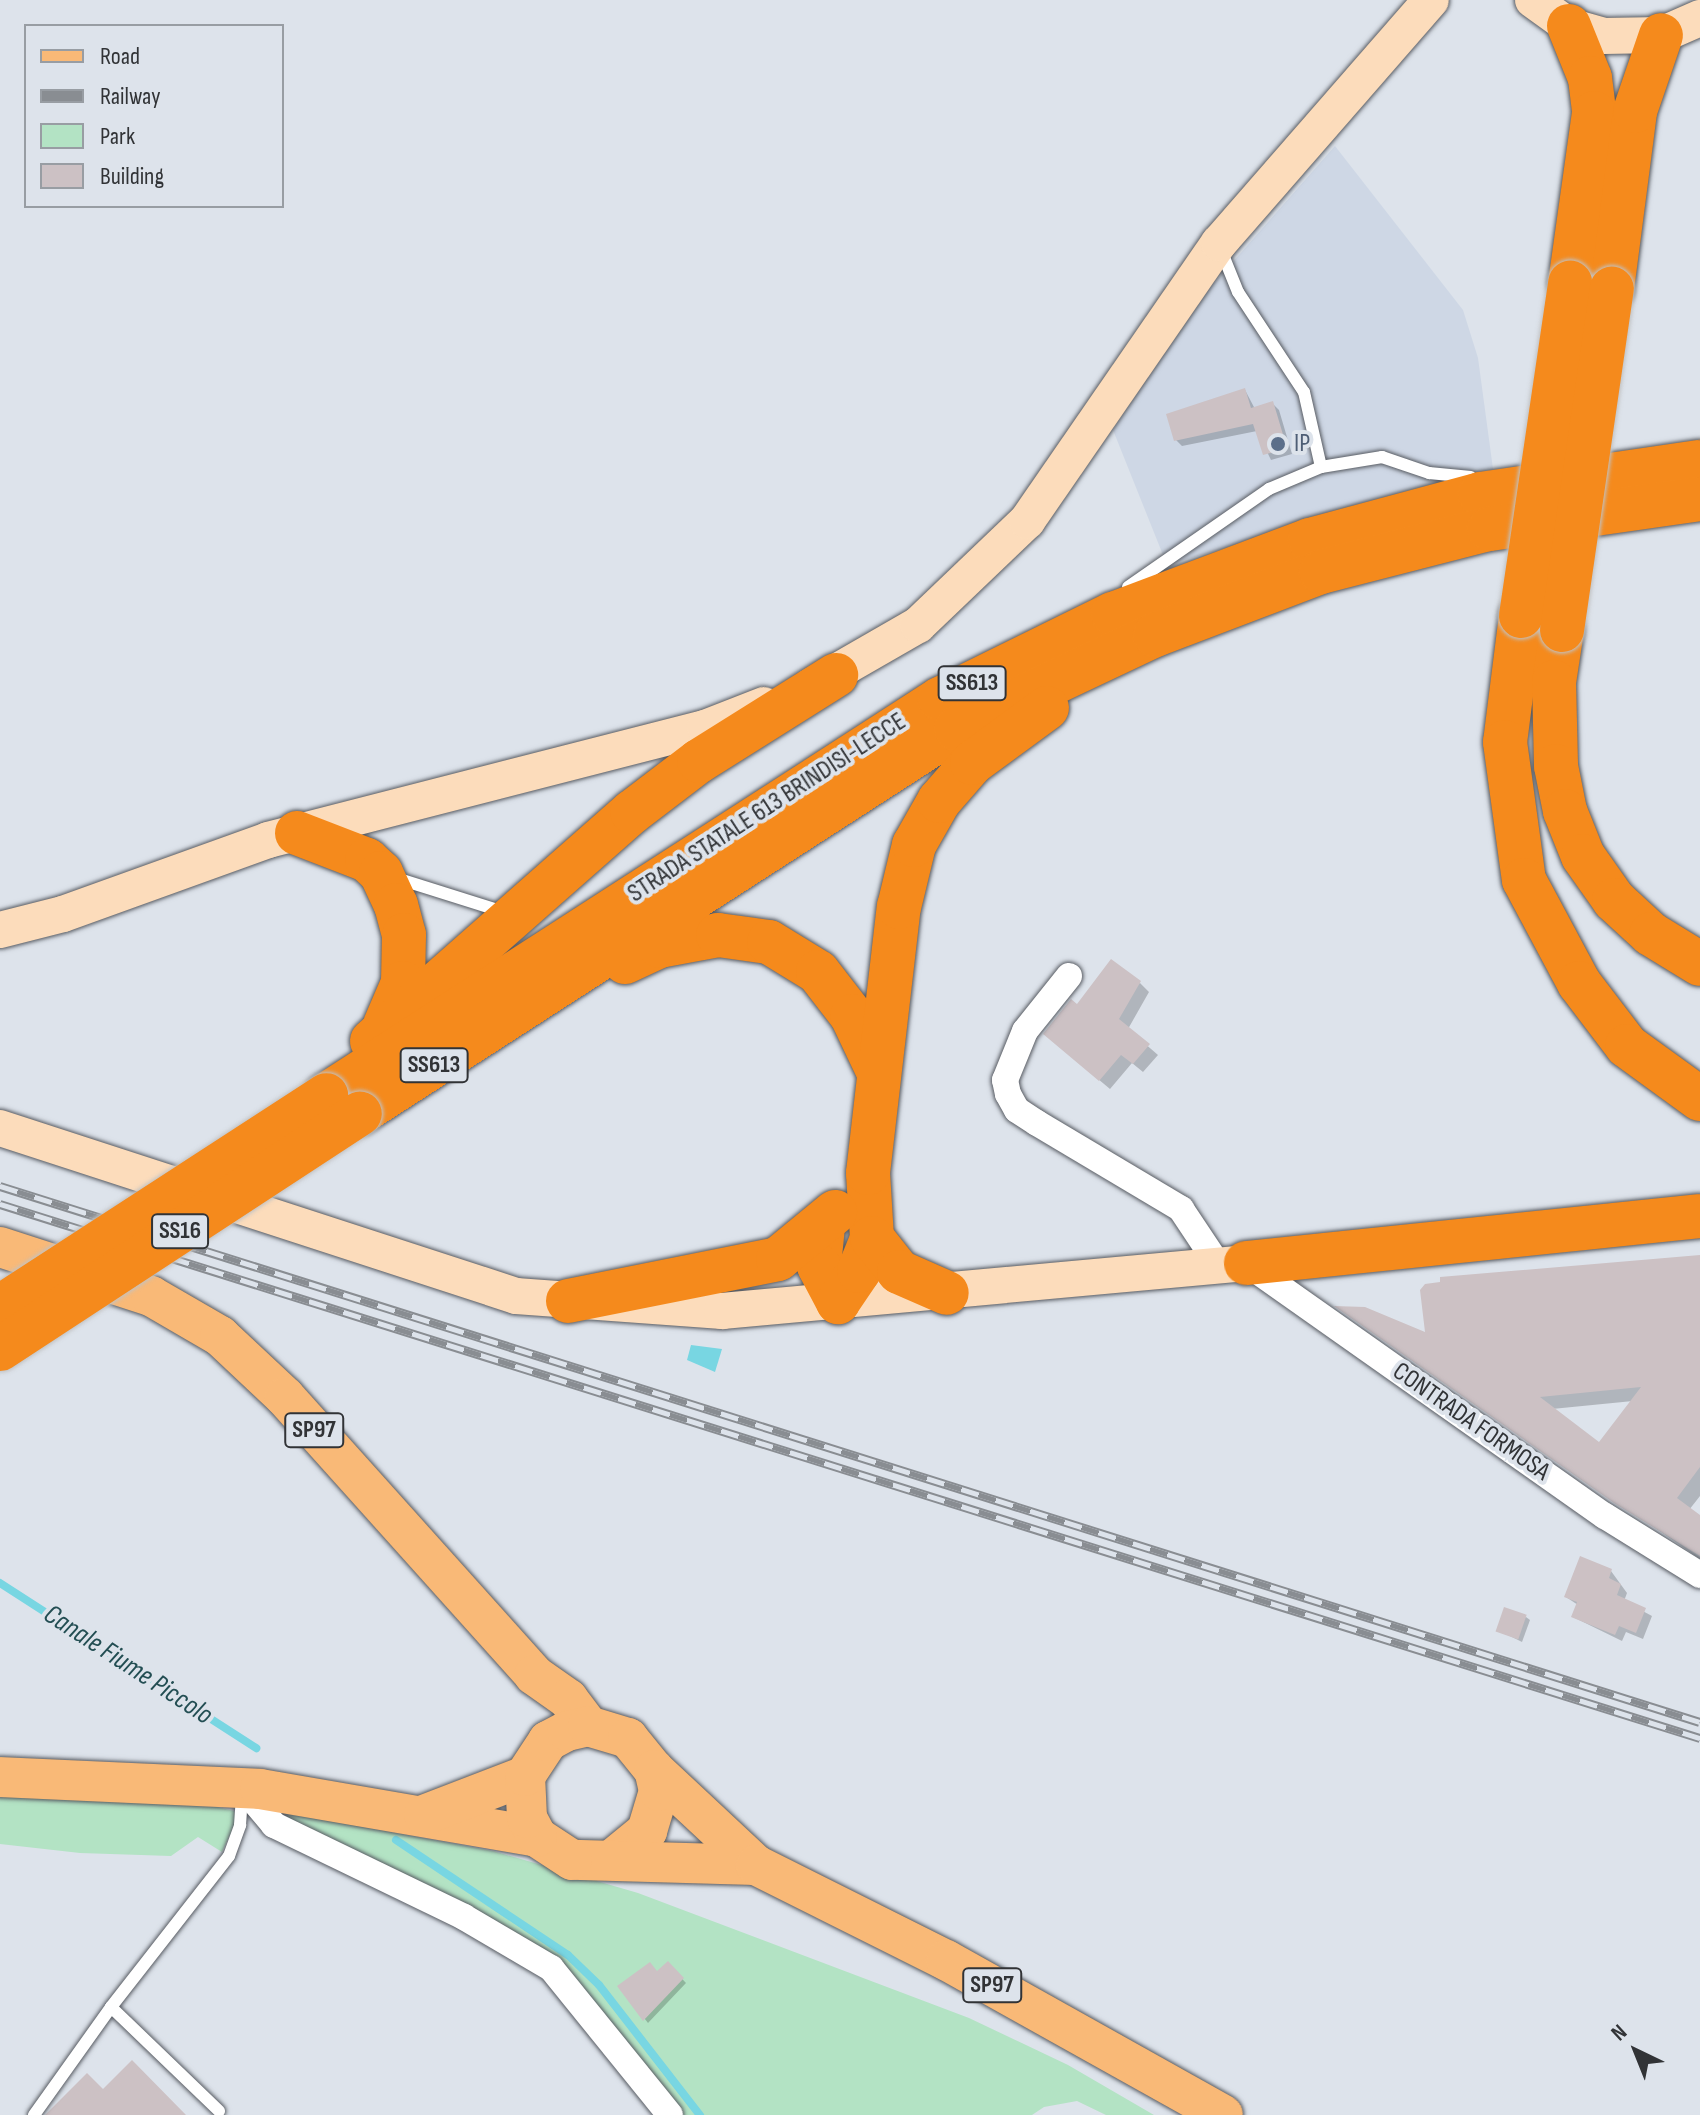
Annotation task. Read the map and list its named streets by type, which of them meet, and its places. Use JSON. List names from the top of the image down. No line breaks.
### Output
{"streets":{"highway":["SS613","STRADA STATALE 613 BRINDISI-LECCE","SS16"],"main road":["SP97"],"street":["CONTRADA FORMOSA"]},"crossings":[["STRADA STATALE 613 BRINDISI-LECCE","SS16"]],"water":["Canale Fiume Piccolo"],"places":["IP"],"legend":["Road","Railway","Park","Building"],"north":"top left"}
